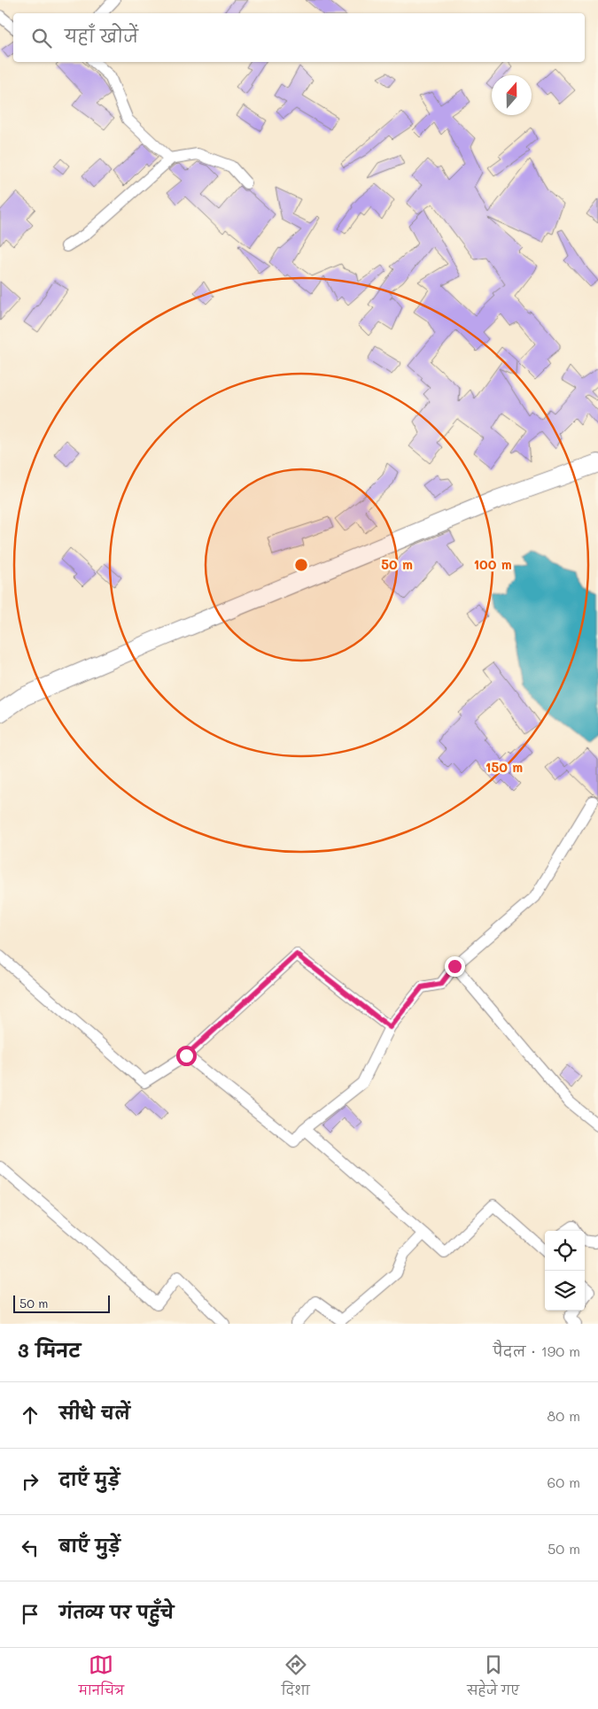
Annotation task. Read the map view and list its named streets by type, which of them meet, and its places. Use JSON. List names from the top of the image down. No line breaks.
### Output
{"scale_bar":"50 m","north":"top","page":{"search":"यहाँ खोजें","scale":"50 m","heading":["3 मिनट","पैदल · 190 m"],"list":[["सीधे चलें","80 m"],["दाएँ मुड़ें","60 m"],["बाएँ मुड़ें","50 m"],"गंतव्य पर पहुँचे"],"nav":["मानचित्र","दिशा","सहेजे गए"]},"rings":["50 m","100 m","150 m"]}
